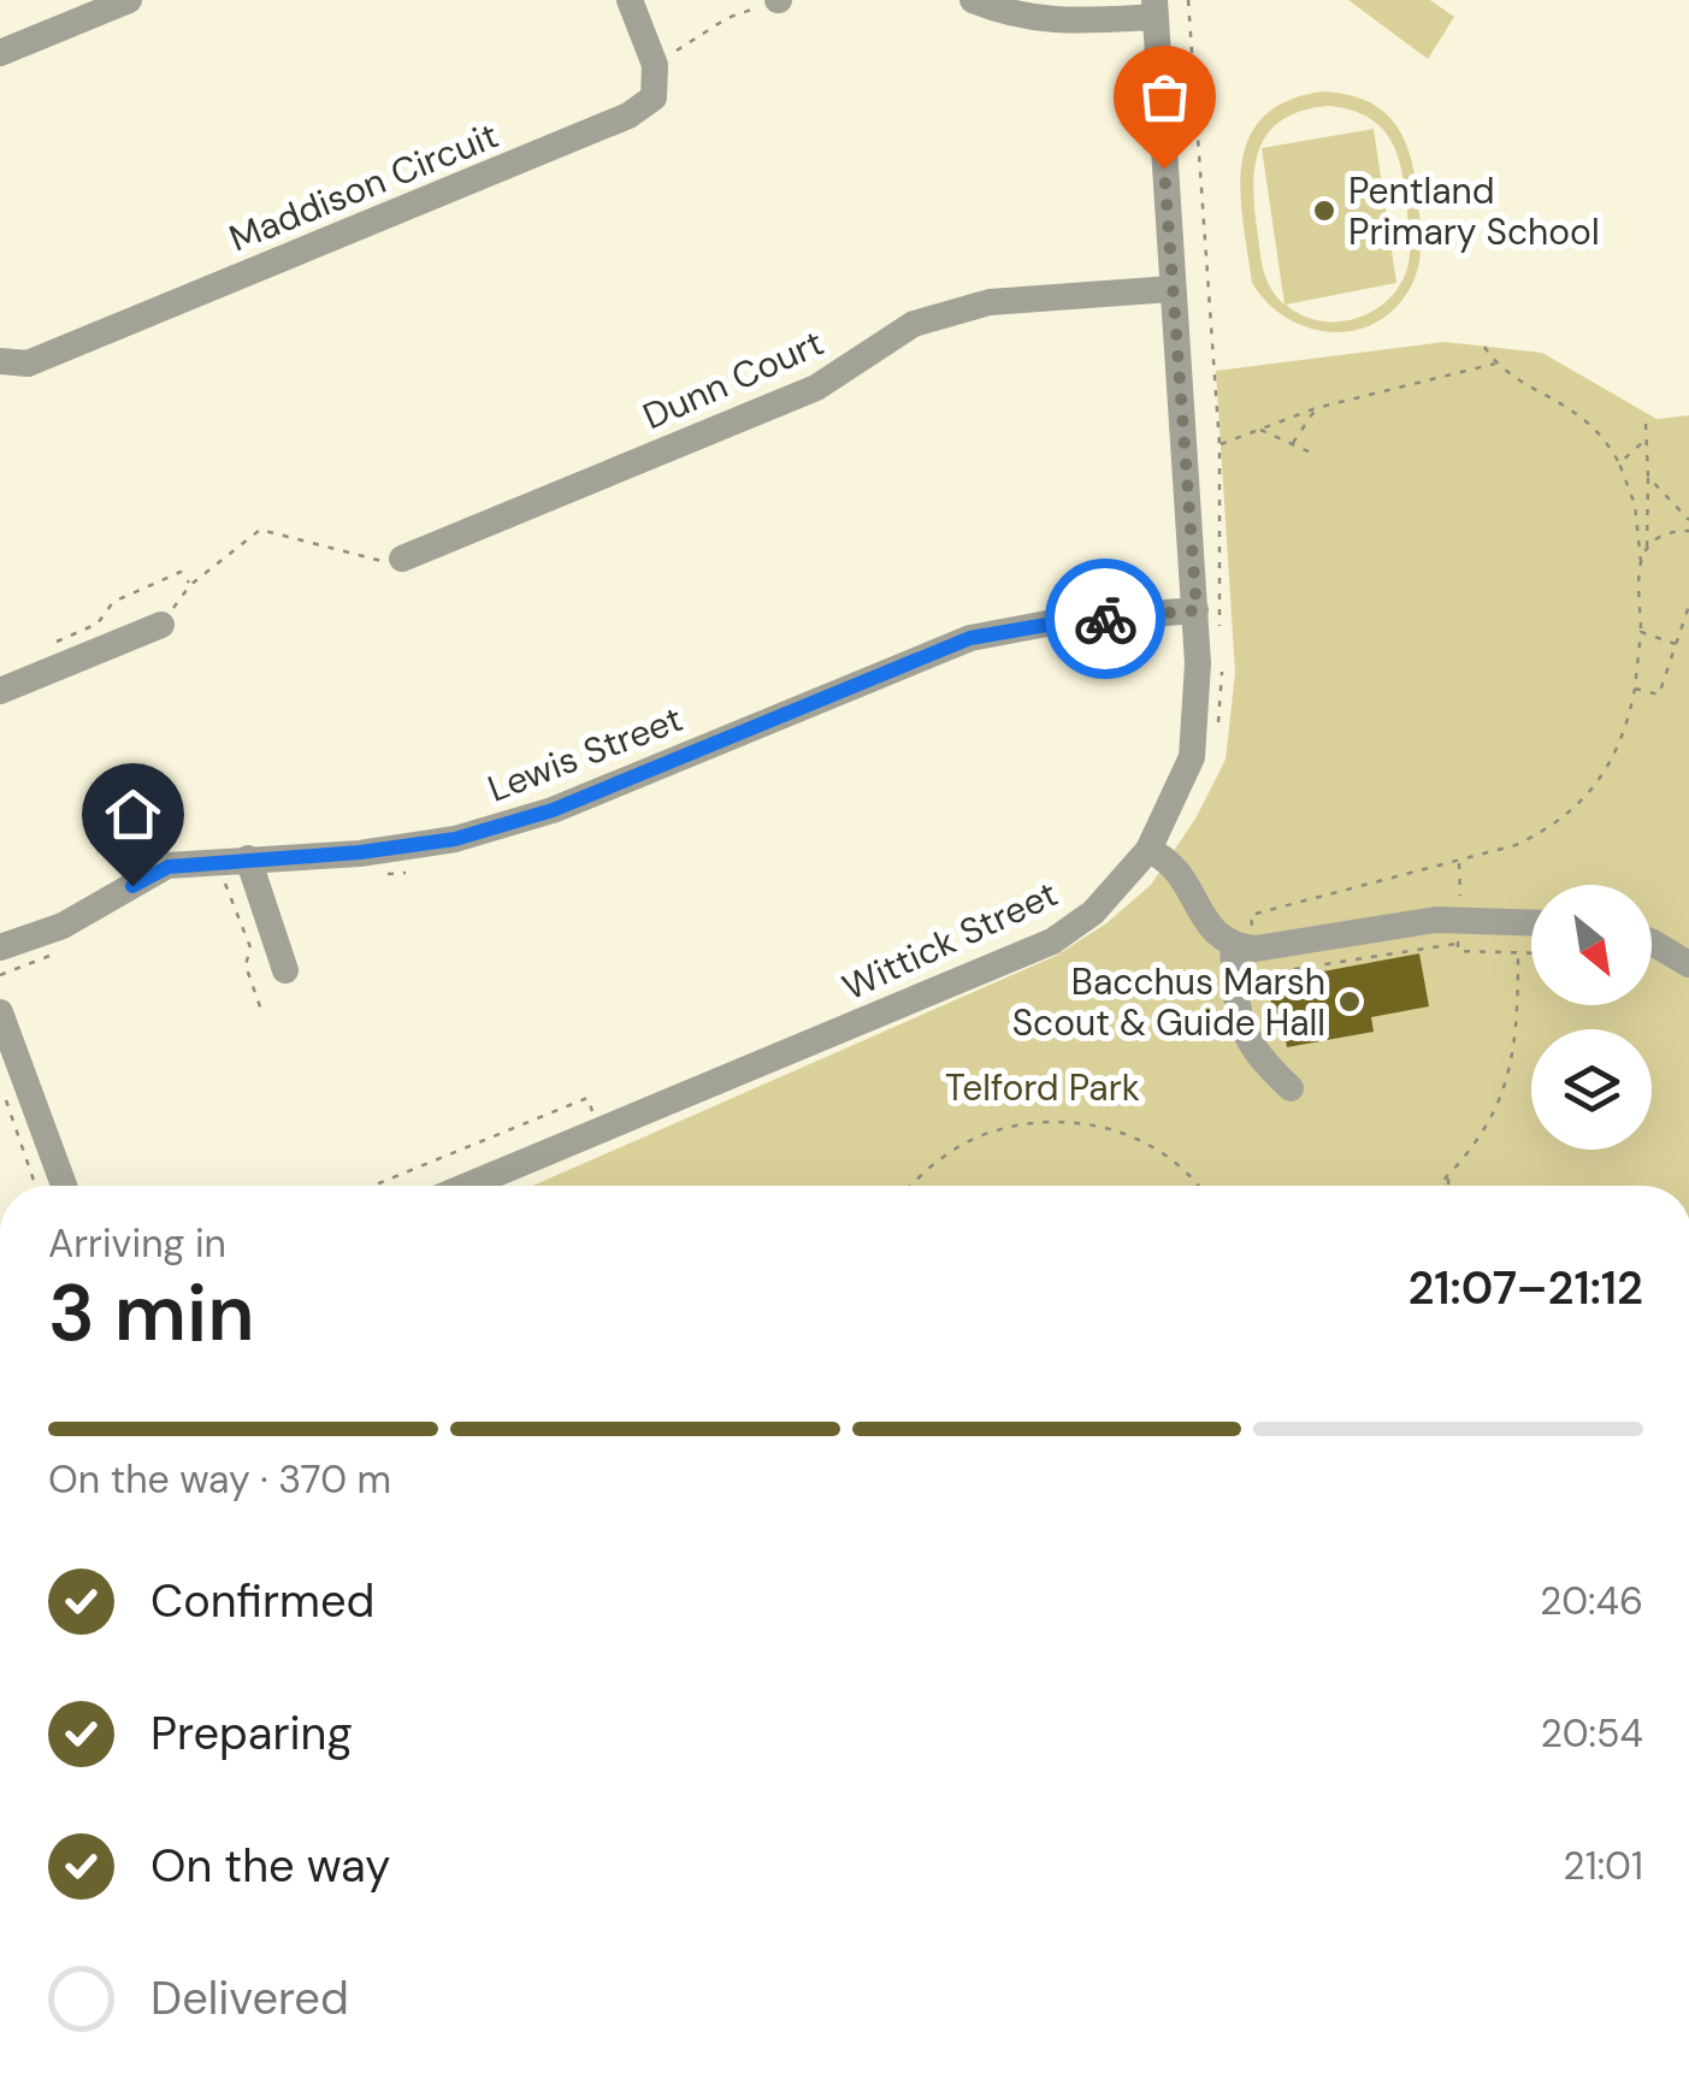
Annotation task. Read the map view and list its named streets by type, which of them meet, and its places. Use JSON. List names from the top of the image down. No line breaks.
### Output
{"streets":{"street":["Maddison Circuit","Dunn Court","Lewis Street","Wittick Street"]},"crossings":[["Dunn Court","Wittick Street"],["Lewis Street","Wittick Street"]],"parks":["Telford Park"],"places":["Pentland Primary School","Bacchus Marsh Scout & Guide Hall"],"north":"bottom right","page":{"heading":["3 min","Arriving in","21:07–21:12"],"bar":"On the way · 370 m","list":[["Confirmed","20:46"],["Preparing","20:54"],["On the way","21:01"],"Delivered"]}}
